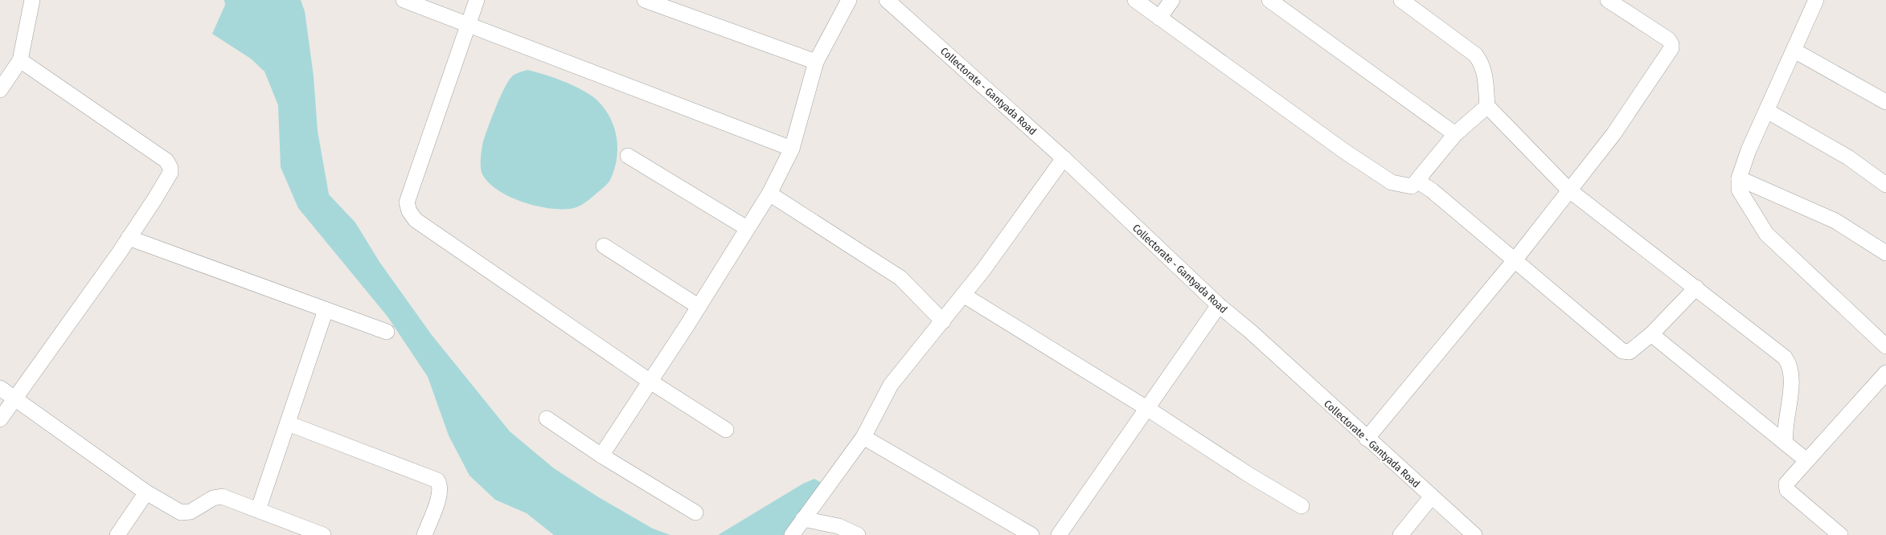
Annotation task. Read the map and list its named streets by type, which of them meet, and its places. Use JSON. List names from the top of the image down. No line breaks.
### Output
{"streets":{"street":["Collectorate - Gantyada Road"]}}
